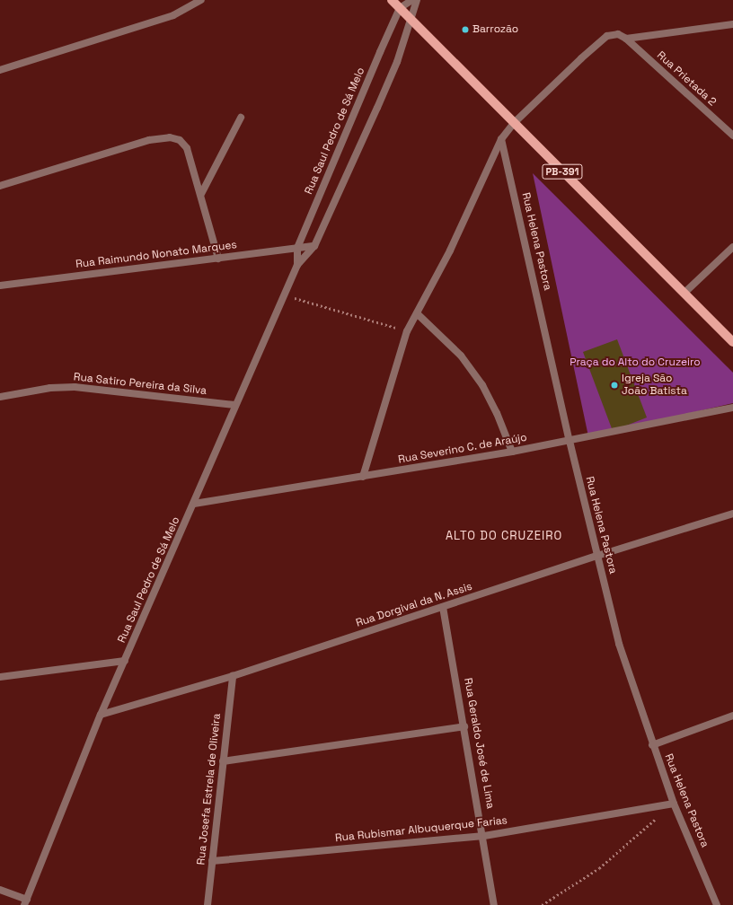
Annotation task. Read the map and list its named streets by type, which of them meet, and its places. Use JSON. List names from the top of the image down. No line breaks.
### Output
{"streets":{"main road":["PB-391"],"street":["Rua Prietada 2","Rua Saul Pedro de Sá Melo","Rua Helena Pastora","Rua Raimundo Nonato Marques","Rua Satiro Pereira da Silva","Rua Severino C. de Araújo","Rua Dorgival da N. Assis","Rua Geraldo José de Lima","Rua Josefa Estrela de Oliveira","Rua Rubismar Albuquerque Farias"]},"crossings":[["Rua Saul Pedro de Sá Melo","PB-391"],["Rua Saul Pedro de Sá Melo","Rua Raimundo Nonato Marques"],["Rua Saul Pedro de Sá Melo","Rua Satiro Pereira da Silva"],["Rua Saul Pedro de Sá Melo","Rua Severino C. de Araújo"],["Rua Saul Pedro de Sá Melo","Rua Dorgival da N. Assis"],["Rua Helena Pastora","Rua Severino C. de Araújo"],["Rua Helena Pastora","Rua Dorgival da N. Assis"],["Rua Helena Pastora","Rua Rubismar Albuquerque Farias"],["Rua Dorgival da N. Assis","Rua Geraldo José de Lima"],["Rua Dorgival da N. Assis","Rua Josefa Estrela de Oliveira"],["Rua Geraldo José de Lima","Rua Rubismar Albuquerque Farias"],["Rua Josefa Estrela de Oliveira","Rua Rubismar Albuquerque Farias"]],"districts":["ALTO DO CRUZEIRO"],"parks":["Praça do Alto do Cruzeiro"],"places":["Barrozão","Igreja São João Batista"]}
